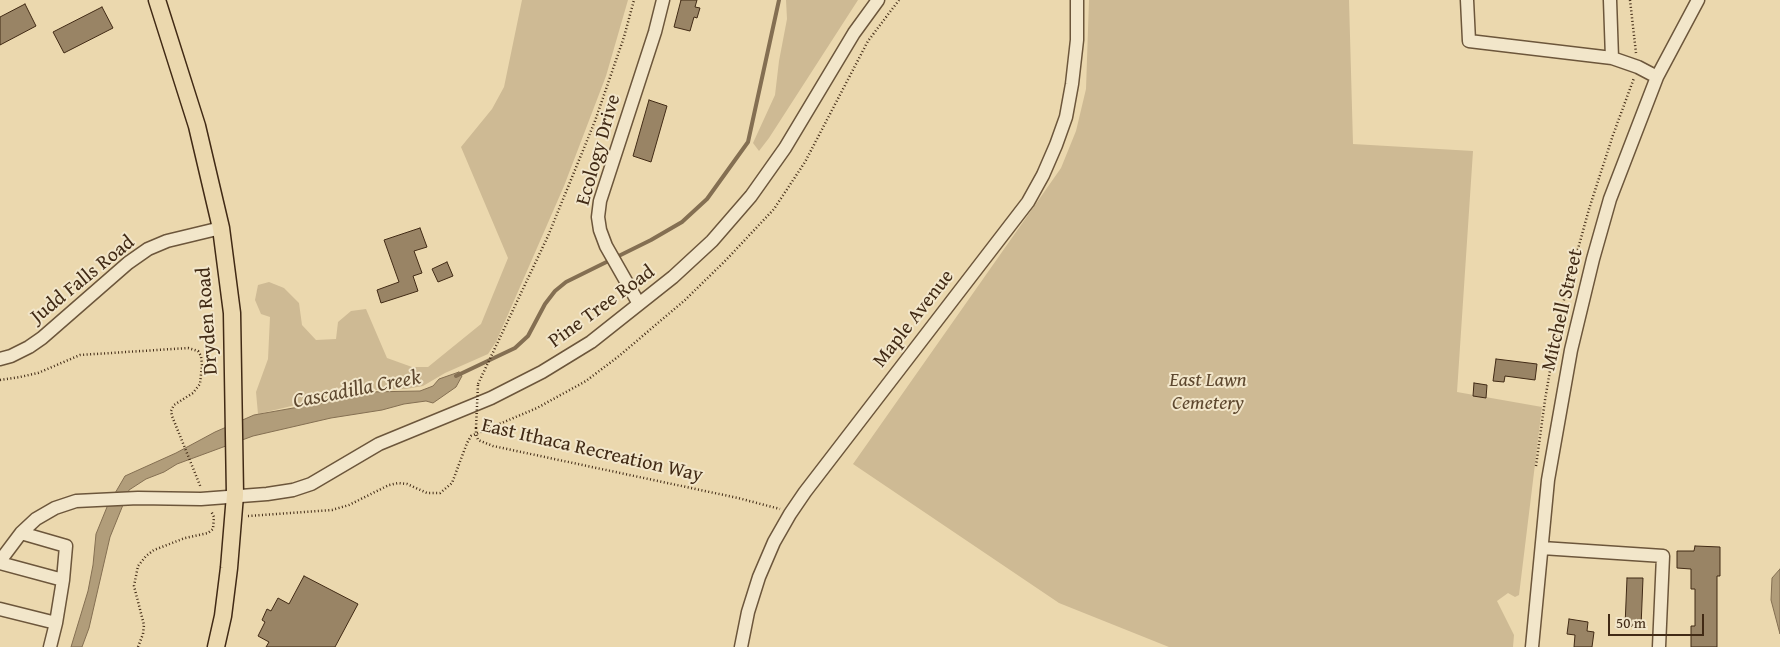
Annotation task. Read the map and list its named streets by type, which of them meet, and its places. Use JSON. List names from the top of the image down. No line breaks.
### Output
{"streets":{"main road":["Dryden Road"],"street":["Ecology Drive","Judd Falls Road","Pine Tree Road","Mitchell Street","Maple Avenue"],"path":["East Ithaca Recreation Way"]},"crossings":[["Ecology Drive","Pine Tree Road"],["Judd Falls Road","Dryden Road"],["Pine Tree Road","Dryden Road"]],"water":["Cascadilla Creek"],"parks":["East Lawn Cemetery"],"scale_bar":"50 m"}
